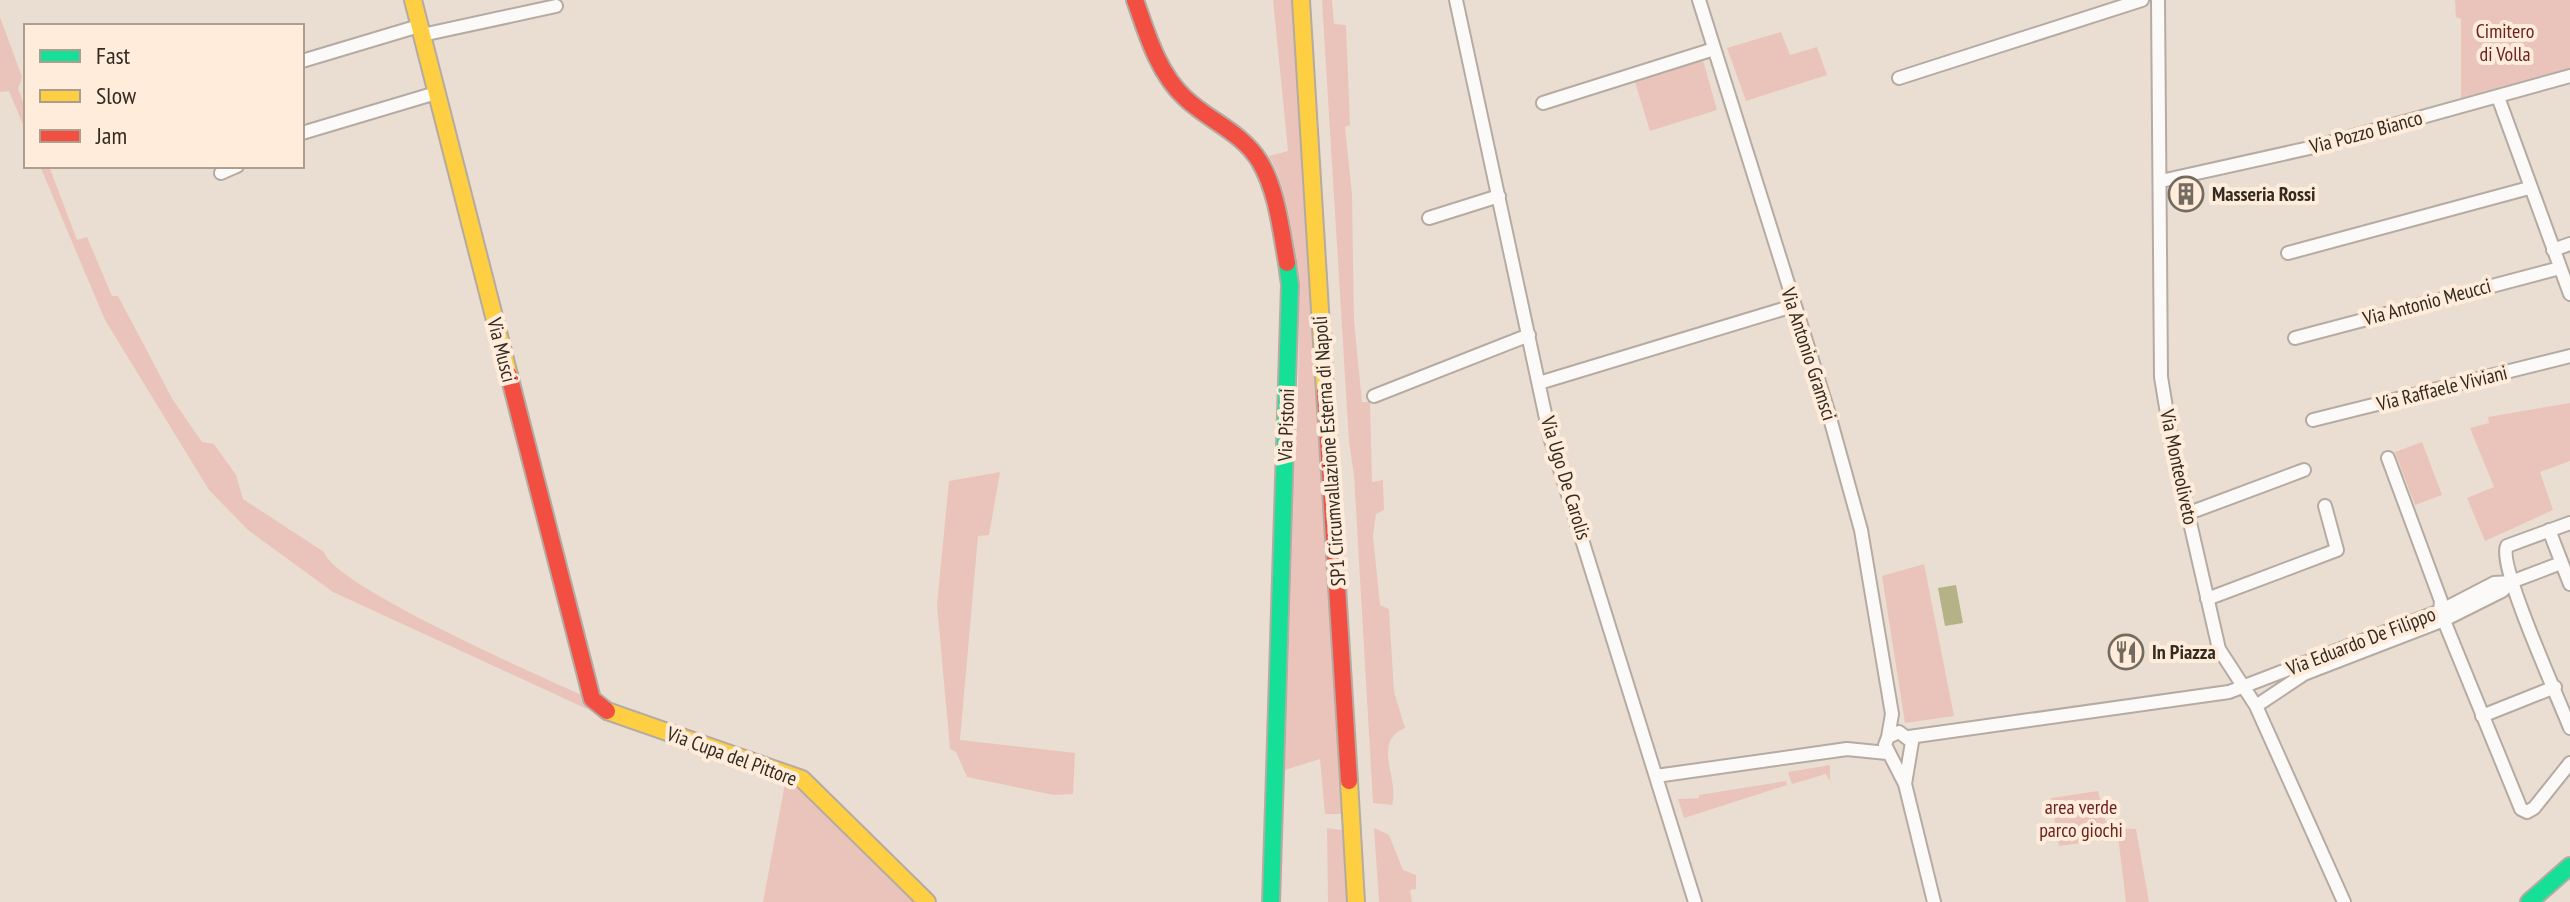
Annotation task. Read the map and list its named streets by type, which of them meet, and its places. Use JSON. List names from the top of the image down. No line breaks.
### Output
{"streets":{"main road":["Via Musci","Via Pistoni","SP1 Circumvallazione Esterna di Napoli","Via Cupa del Pittore"],"street":["Via Pozzo Bianco","Via Antonio Meucci","Via Antonio Gramsci","Via Raffaele Viviani","Via Monteoliveto","Via Ugo De Carolis","Via Eduardo De Filippo"]},"crossings":[["Via Pozzo Bianco","Via Monteoliveto"],["Via Musci","Via Cupa del Pittore"],["Via Antonio Gramsci","Via Eduardo De Filippo"],["Via Monteoliveto","Via Eduardo De Filippo"]],"parks":["Cimitero di Volla","area verde parco giochi"],"places":{"building":["Masseria Rossi"],"restaurant":["In Piazza"]},"legend":["Fast","Slow","Jam"]}
